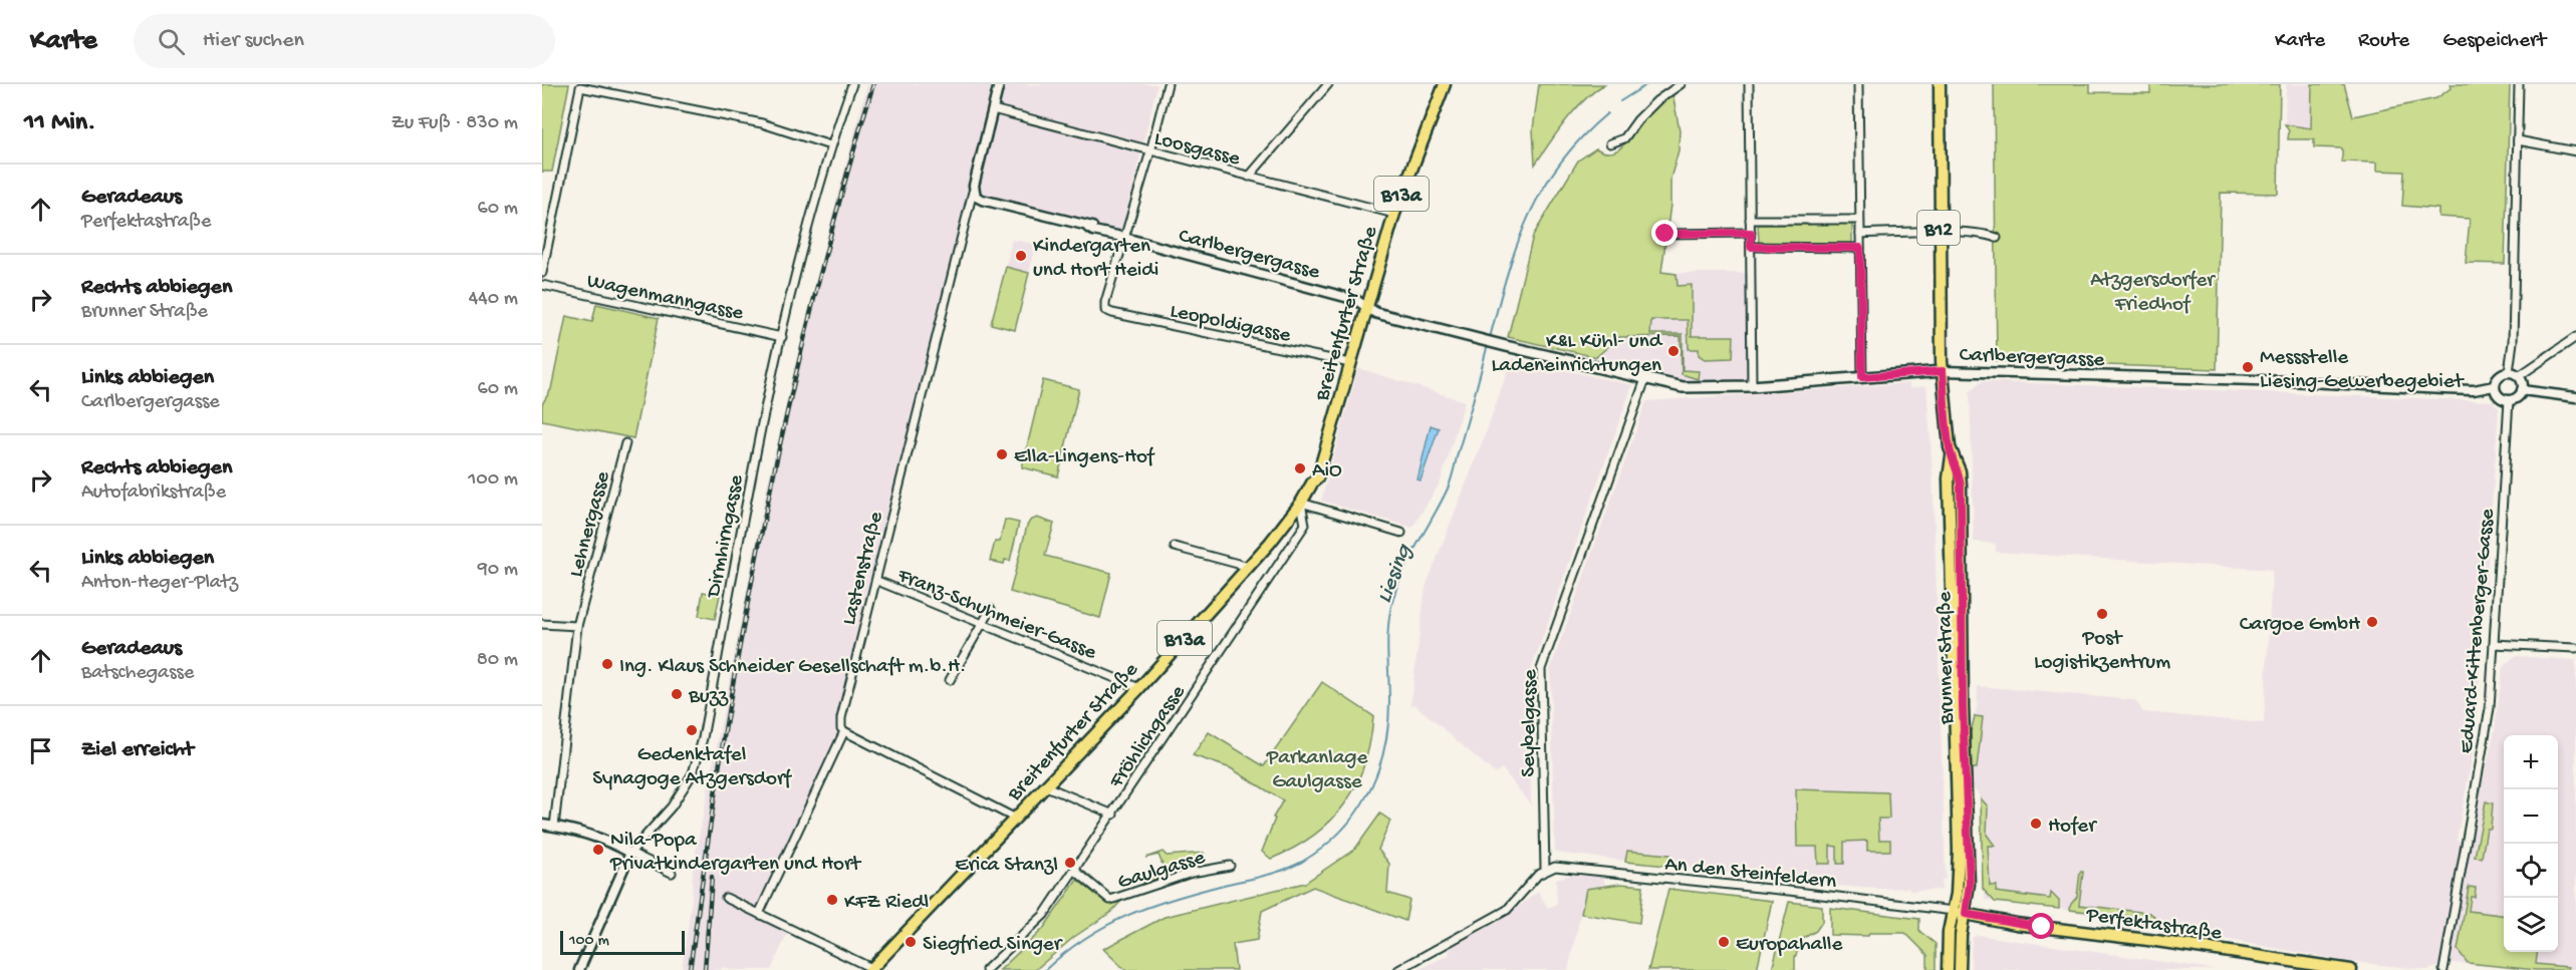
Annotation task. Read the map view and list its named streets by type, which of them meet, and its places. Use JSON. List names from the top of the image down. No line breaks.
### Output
{"streets":{"main road":["B13a","B12","Carlbergergasse","Breitenfurter Straße","Brunner Straße","Perfektastraße"],"street":["Loosgasse","Wagenmanngasse","Leopoldigasse","Lehnergasse","Dirmhirngasse","Lastenstraße","Franz-Schuhmeier-Gasse","Eduard-Kittenberger-Gasse","Seybelgasse","Fröhlichgasse","Gaulgasse","An den Steinfeldern"]},"crossings":[["Loosgasse","Breitenfurter Straße"],["Loosgasse","Lastenstraße"],["Carlbergergasse","Breitenfurter Straße"],["Carlbergergasse","Leopoldigasse"],["Carlbergergasse","Lastenstraße"],["Carlbergergasse","Eduard-Kittenberger-Gasse"],["Carlbergergasse","Brunner Straße"],["Carlbergergasse","Seybelgasse"],["Wagenmanngasse","Dirmhirngasse"],["Breitenfurter Straße","Leopoldigasse"],["Breitenfurter Straße","Franz-Schuhmeier-Gasse"],["Breitenfurter Straße","Fröhlichgasse"],["Lastenstraße","Franz-Schuhmeier-Gasse"],["Brunner Straße","An den Steinfeldern"],["Brunner Straße","Perfektastraße"],["Seybelgasse","An den Steinfeldern"],["Fröhlichgasse","Gaulgasse"],["An den Steinfeldern","Perfektastraße"]],"water":["Liesing"],"parks":["Atzgersdorfer Friedhof","Parkanlage Gaulgasse"],"places":["Kindergarten und Hort Heidi","K&L Kühl- und Ladeneinrichtungen","Messstelle Liesing-Gewerbegebiet","Ella-Lingens-Hof","AiO","Post Logistikzentrum","Cargoe GmbH","Ing. Klaus Schneider Gesellschaft m.b.H.","Buzz","Gedenktafel Synagoge Atzgersdorf","Hofer","Nila-Popa Privatkindergarten und Hort","Erica Stanzl","KFZ Riedl","Siegfried Singer","Europahalle"],"scale_bar":"100 m","page":{"header":"Karte","search":"Hier suchen","nav":["Karte","Route","Gespeichert"],"heading":["11 Min.","Zu Fuß · 830 m"],"list":[["Geradeaus","Perfektastraße","60 m"],["Rechts abbiegen","Brunner Straße","440 m"],["Links abbiegen","Carlbergergasse","60 m"],["Rechts abbiegen","Autofabrikstraße","100 m"],["Links abbiegen","Anton-Heger-Platz","90 m"],["Geradeaus","Batschegasse","80 m"],"Ziel erreicht"],"map_buttons":["+","−"],"scale":"100 m"}}
